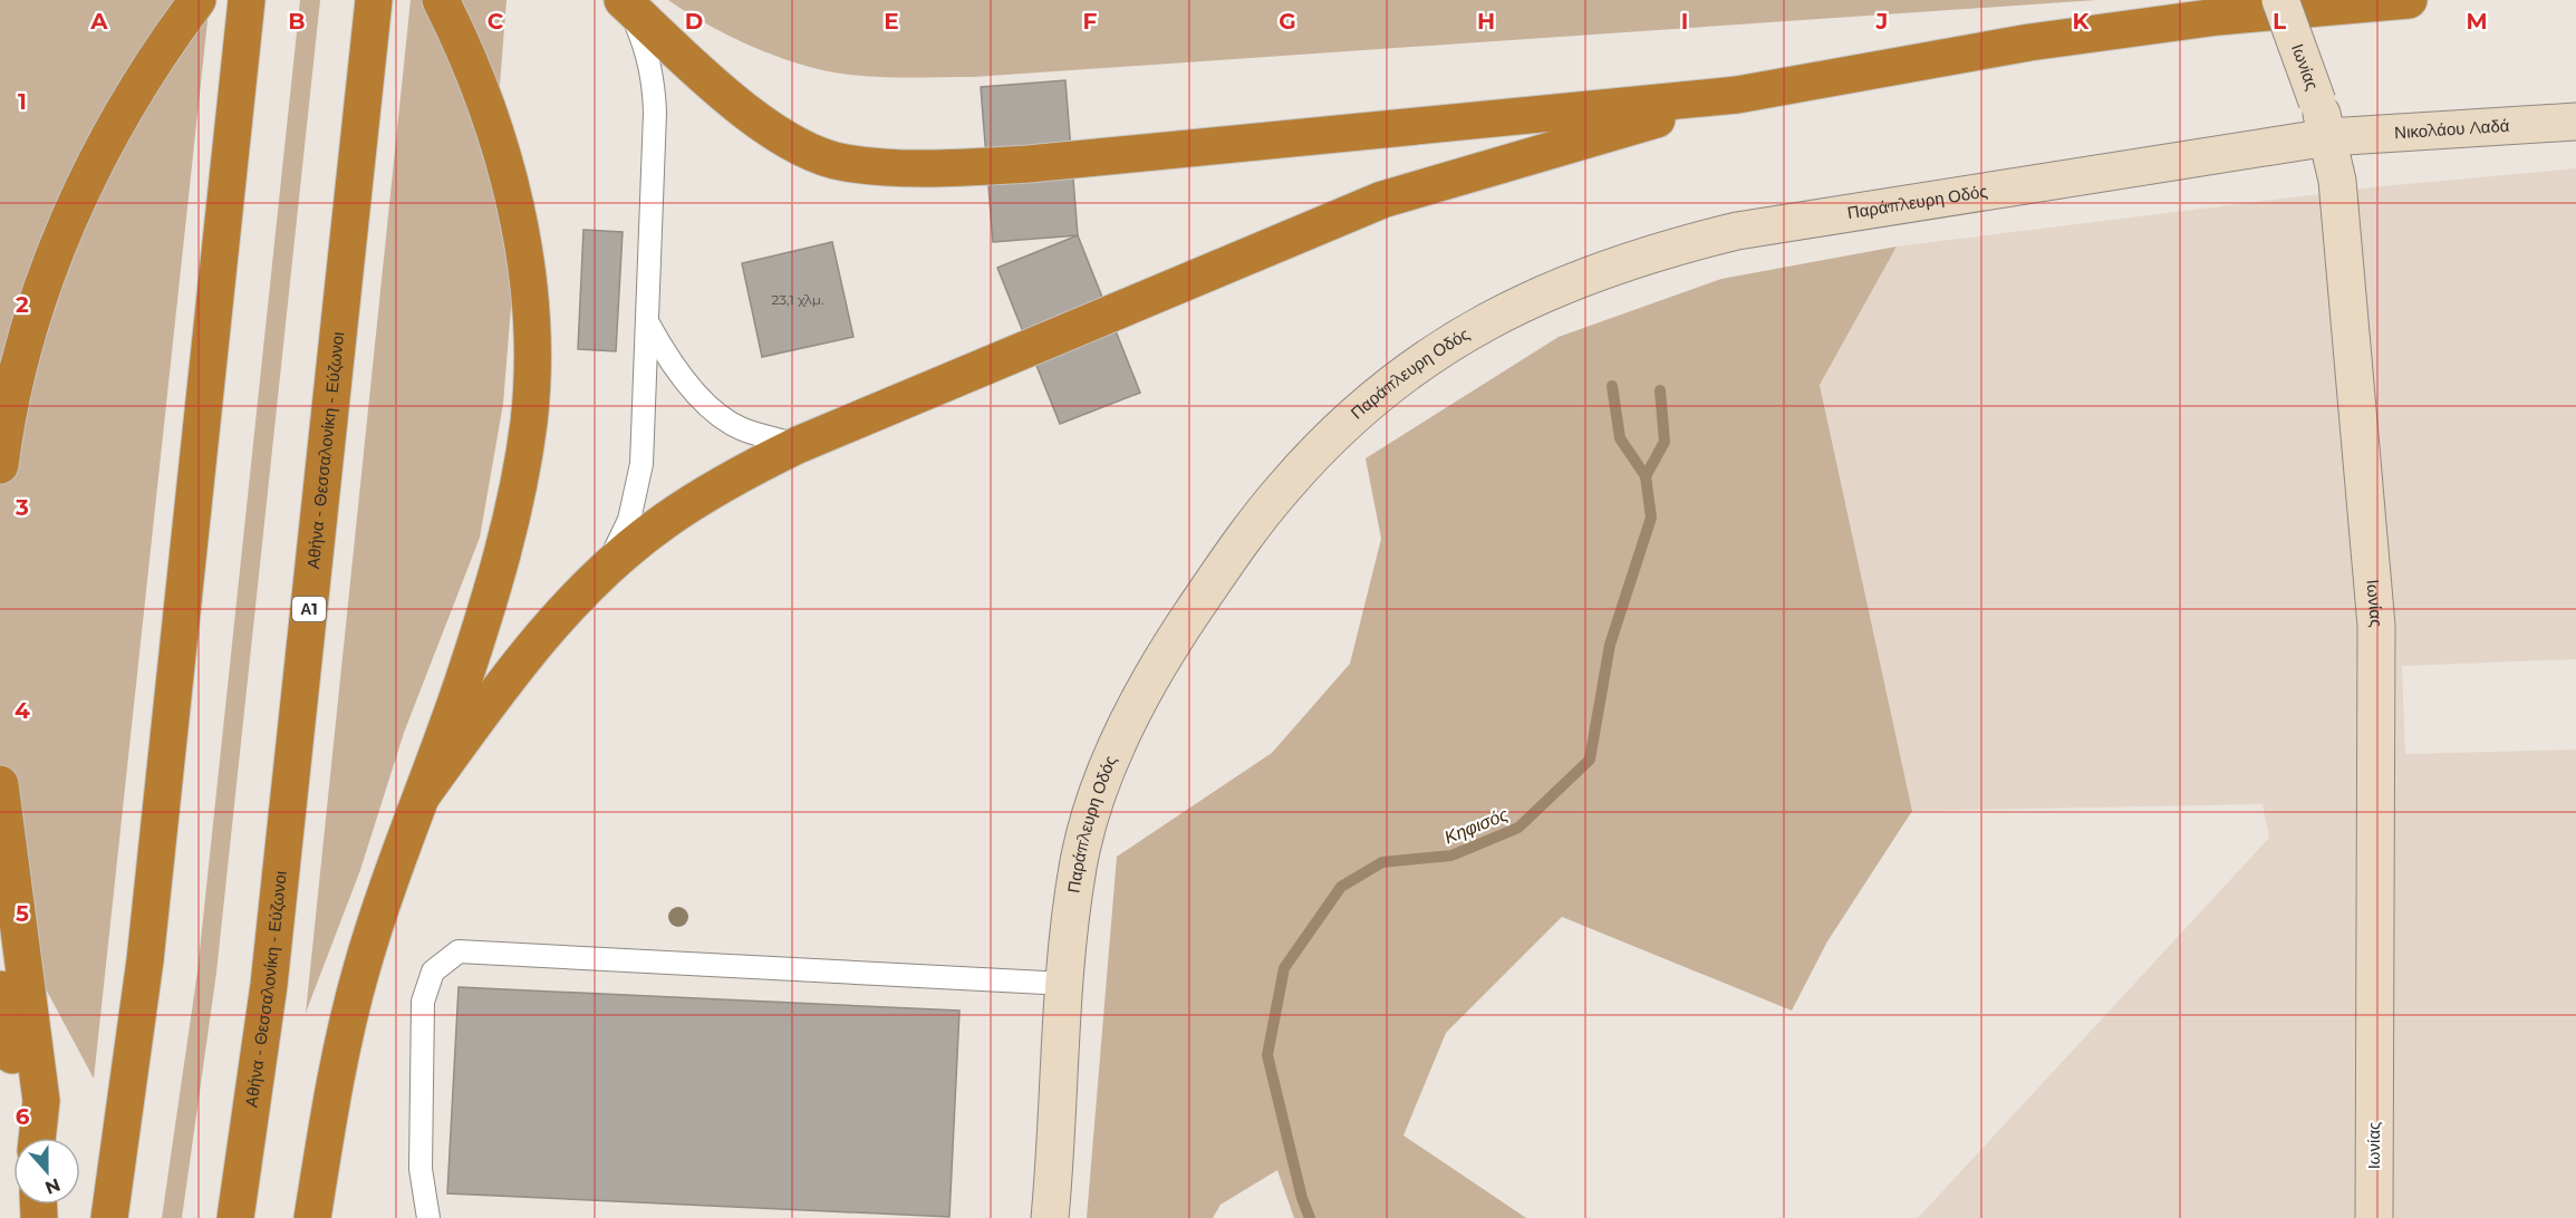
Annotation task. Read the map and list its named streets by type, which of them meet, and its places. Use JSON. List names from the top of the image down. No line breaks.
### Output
{"streets":{"highway":["Αθήνα - Θεσσαλονίκη - Εύζωνοι","Α1"],"street":["Ιωνίας","Νικολάου Λαδά","Παράπλευρη Οδός"]},"crossings":[["Ιωνίας","Νικολάου Λαδά"],["Ιωνίας","Παράπλευρη Οδός"],["Νικολάου Λαδά","Παράπλευρη Οδός"]],"water":["Κηφισός"],"house_numbers":["23,1 χλμ."],"north":"bottom","grid":{"columns":["A","B","C","D","E","F","G","H","I","J","K","L","M"],"rows":["1","2","3","4","5","6"]}}
